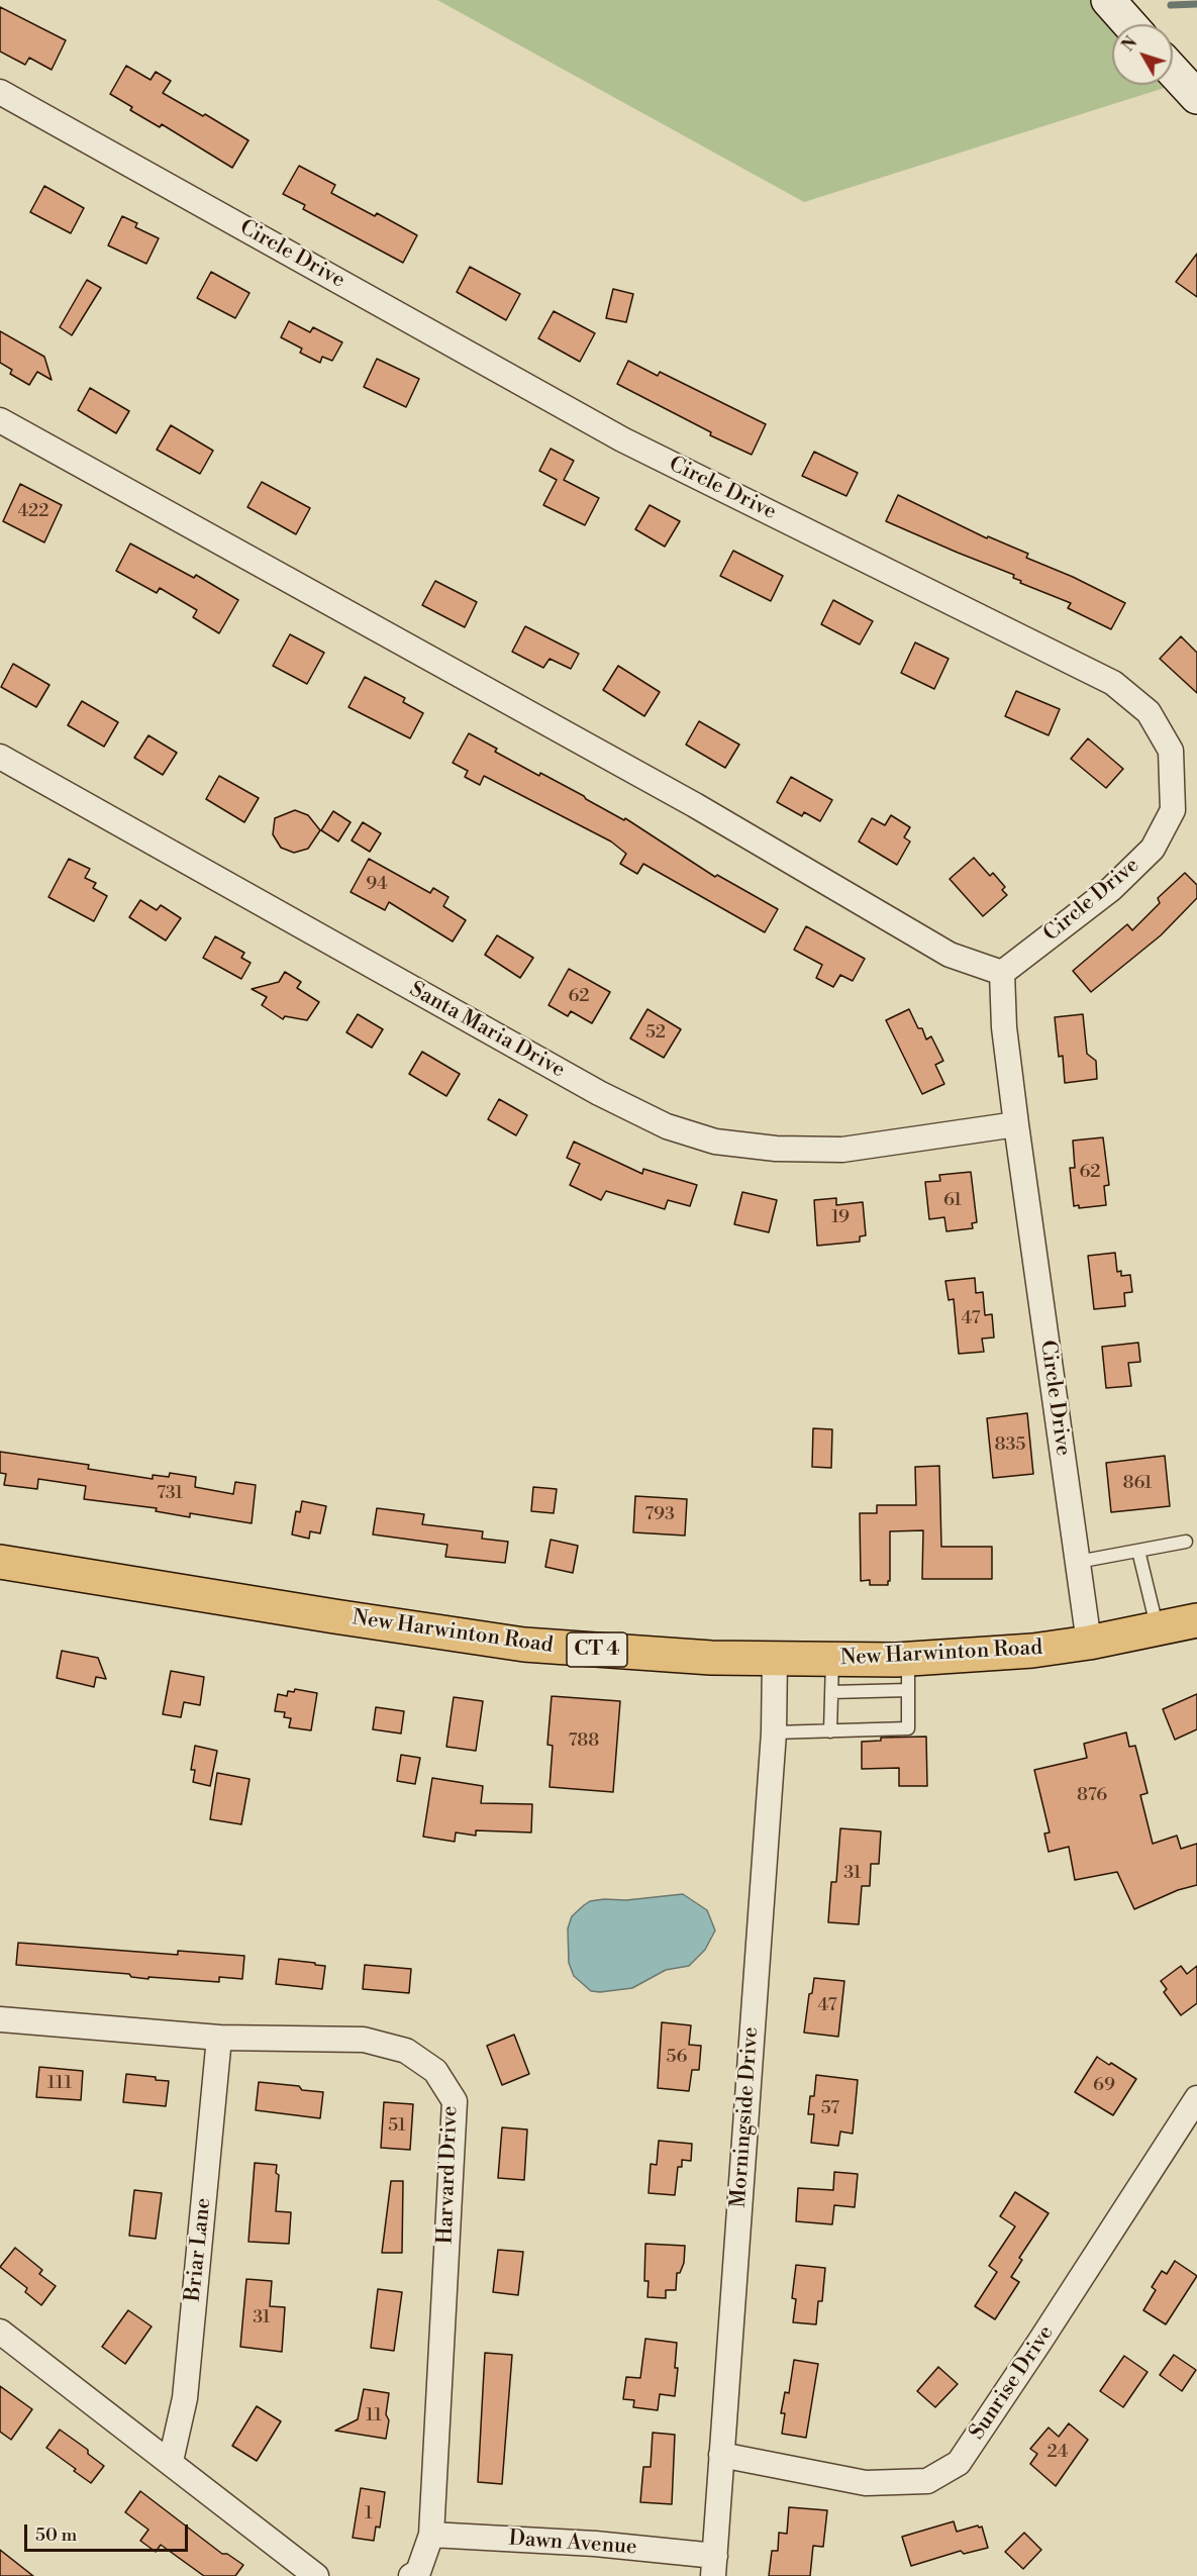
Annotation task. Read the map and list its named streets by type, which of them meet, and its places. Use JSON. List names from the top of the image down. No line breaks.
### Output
{"streets":{"main road":["New Harwinton Road","CT 4"],"street":["Circle Drive","Santa Maria Drive","Morningside Drive","Harvard Drive","Briar Lane","Sunrise Drive","Dawn Avenue"]},"crossings":[["Circle Drive","Santa Maria Drive"],["Circle Drive","New Harwinton Road"],["New Harwinton Road","Morningside Drive"],["Morningside Drive","Sunrise Drive"],["Morningside Drive","Dawn Avenue"],["Harvard Drive","Briar Lane"],["Harvard Drive","Dawn Avenue"]],"house_numbers":["422","94","62","52","62","61","19","47","835","861","731","793","788","876","31","47","56","111","69","57","51","31","11","24","1"],"scale_bar":"50 m","north":"top left"}
